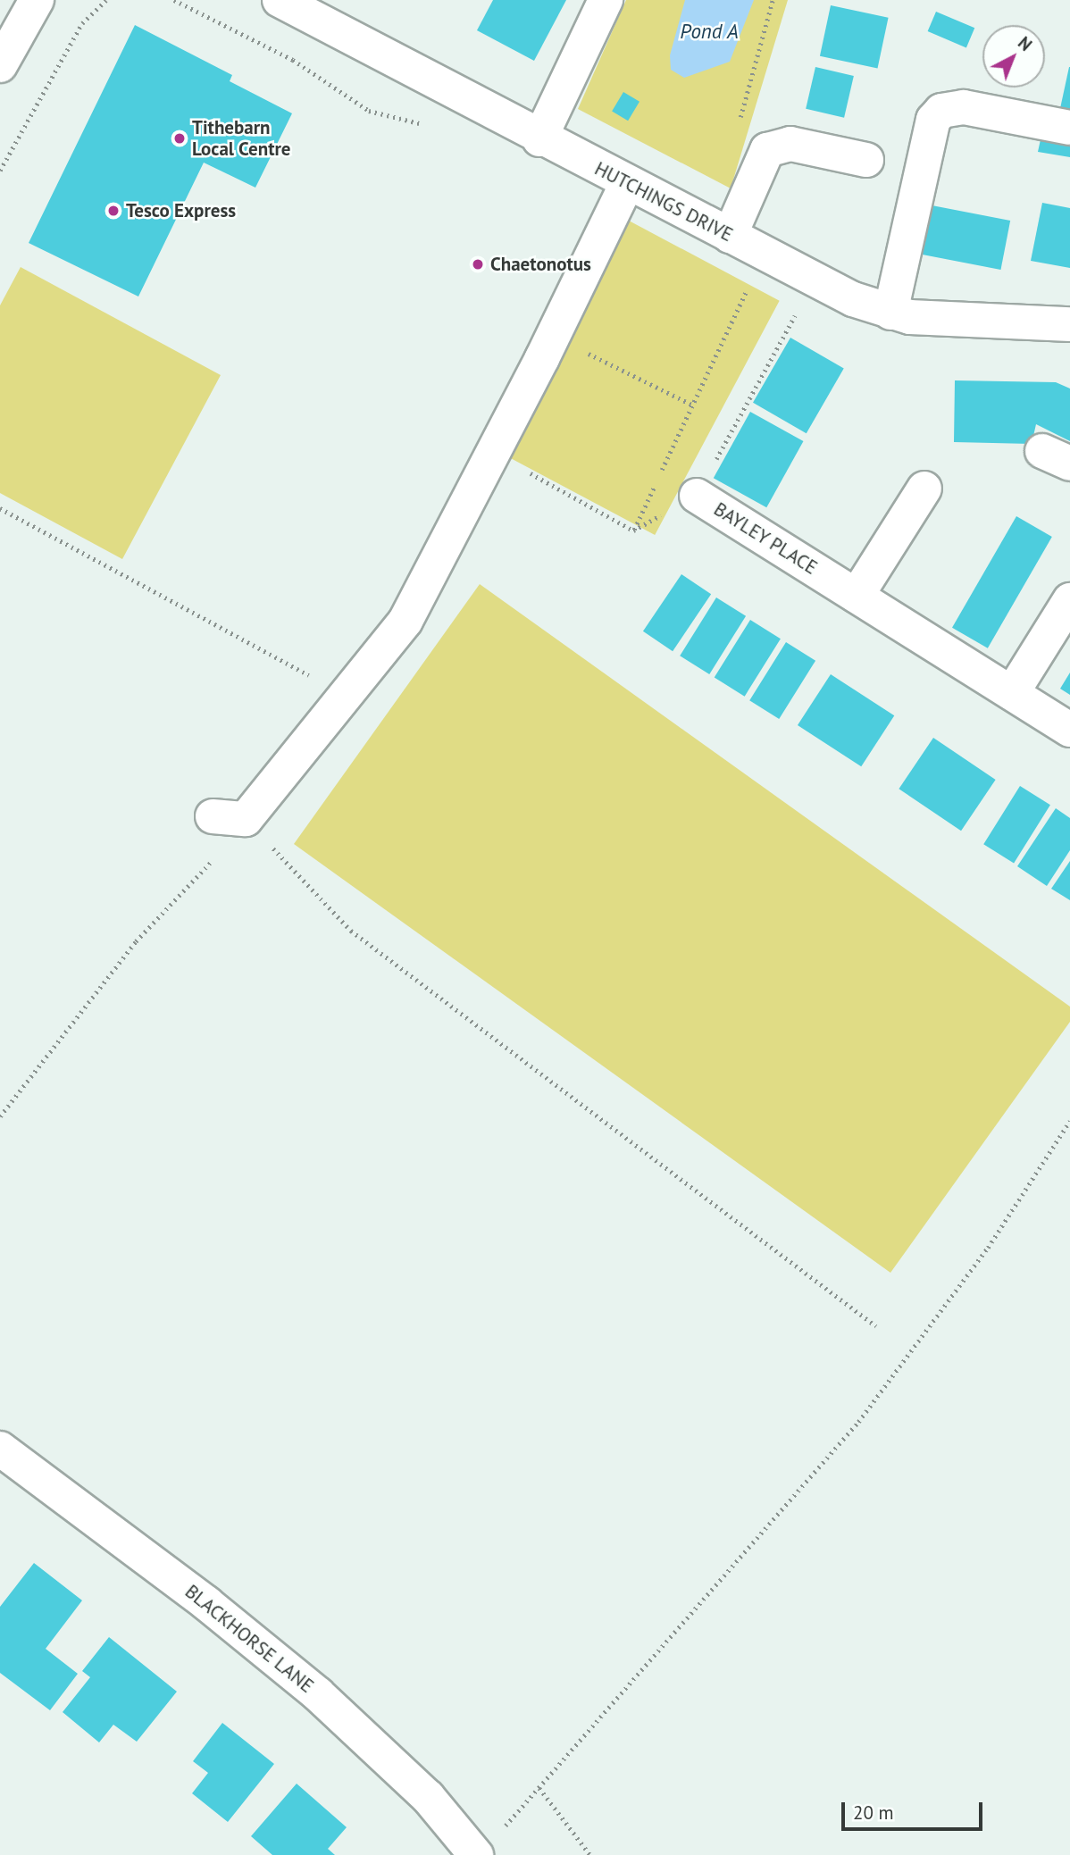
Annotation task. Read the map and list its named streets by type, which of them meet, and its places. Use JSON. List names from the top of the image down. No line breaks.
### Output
{"streets":{"street":["HUTCHINGS DRIVE","BAYLEY PLACE","BLACKHORSE LANE"]},"crossings":[["HUTCHINGS DRIVE","BAYLEY PLACE"]],"water":["Pond A"],"places":["Tithebarn Local Centre","Tesco Express","Chaetonotus"],"scale_bar":"20 m","north":"top right"}
